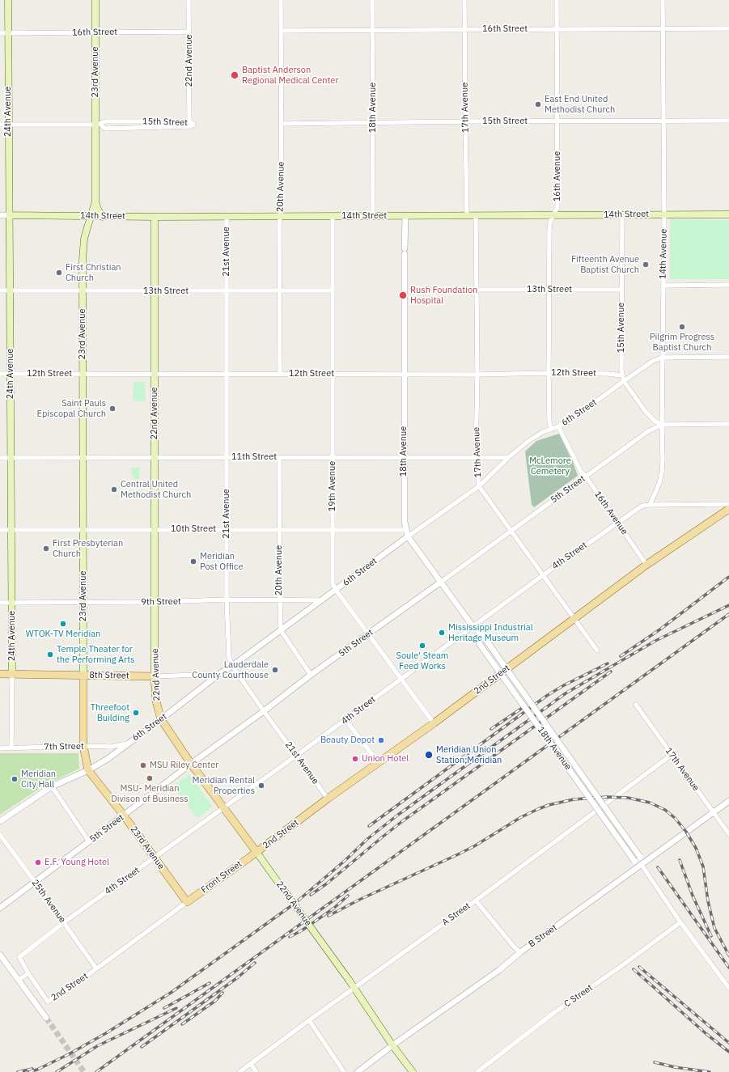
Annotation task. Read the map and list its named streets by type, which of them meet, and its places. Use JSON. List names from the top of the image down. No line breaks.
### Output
{"streets":{"main road":["22nd Avenue","23rd Avenue","24th Avenue","14th Street","8th Street","2nd Street","Front Street"],"street":["16th Street","18th Avenue","17th Avenue","15th Street","16th Avenue","20th Avenue","21st Avenue","14th Avenue","13th Street","15th Avenue","12th Street","6th Street","11th Street","19th Avenue","5th Street","10th Street","4th Street","9th Street","7th Street","25th Avenue","A Street","B Street","C Street"]},"crossings":[["16th Street","22nd Avenue"],["16th Street","23rd Avenue"],["16th Street","18th Avenue"],["16th Street","17th Avenue"],["16th Street","24th Avenue"],["16th Street","16th Avenue"],["16th Street","20th Avenue"],["16th Street","14th Avenue"],["22nd Avenue","15th Street"],["22nd Avenue","14th Street"],["22nd Avenue","13th Street"],["22nd Avenue","12th Street"],["22nd Avenue","6th Street"],["22nd Avenue","11th Street"],["22nd Avenue","5th Street"],["22nd Avenue","10th Street"],["22nd Avenue","4th Street"],["22nd Avenue","9th Street"],["22nd Avenue","8th Street"],["22nd Avenue","2nd Street"],["22nd Avenue","Front Street"],["22nd Avenue","A Street"],["22nd Avenue","B Street"],["23rd Avenue","15th Street"],["23rd Avenue","14th Street"],["23rd Avenue","13th Street"],["23rd Avenue","12th Street"],["23rd Avenue","6th Street"],["23rd Avenue","11th Street"],["23rd Avenue","5th Street"],["23rd Avenue","10th Street"],["23rd Avenue","4th Street"],["23rd Avenue","9th Street"],["23rd Avenue","8th Street"],["23rd Avenue","7th Street"],["23rd Avenue","Front Street"],["18th Avenue","15th Street"],["18th Avenue","14th Street"],["18th Avenue","12th Street"],["18th Avenue","6th Street"],["18th Avenue","11th Street"],["18th Avenue","5th Street"],["18th Avenue","10th Street"],["18th Avenue","4th Street"],["18th Avenue","B Street"],["18th Avenue","C Street"],["17th Avenue","15th Street"],["17th Avenue","14th Street"],["17th Avenue","13th Street"],["17th Avenue","12th Street"],["17th Avenue","6th Street"],["17th Avenue","11th Street"],["17th Avenue","5th Street"],["17th Avenue","4th Street"],["17th Avenue","2nd Street"],["17th Avenue","A Street"],["17th Avenue","B Street"],["24th Avenue","15th Street"],["24th Avenue","14th Street"],["24th Avenue","13th Street"],["24th Avenue","12th Street"],["24th Avenue","11th Street"],["24th Avenue","10th Street"],["24th Avenue","9th Street"],["24th Avenue","8th Street"],["24th Avenue","7th Street"],["15th Street","16th Avenue"],["15th Street","20th Avenue"],["15th Street","14th Avenue"],["16th Avenue","14th Street"],["16th Avenue","13th Street"],["16th Avenue","12th Street"],["16th Avenue","6th Street"],["16th Avenue","5th Street"],["16th Avenue","4th Street"],["16th Avenue","2nd Street"],["20th Avenue","14th Street"],["20th Avenue","13th Street"],["20th Avenue","12th Street"],["20th Avenue","6th Street"],["20th Avenue","11th Street"],["20th Avenue","10th Street"],["20th Avenue","9th Street"],["14th Street","21st Avenue"],["14th Street","14th Avenue"],["14th Street","15th Avenue"],["14th Street","19th Avenue"],["21st Avenue","13th Street"],["21st Avenue","12th Street"],["21st Avenue","6th Street"],["21st Avenue","11th Street"],["21st Avenue","5th Street"],["21st Avenue","10th Street"],["21st Avenue","4th Street"],["21st Avenue","9th Street"],["21st Avenue","2nd Street"],["14th Avenue","15th Avenue"],["14th Avenue","6th Street"],["14th Avenue","5th Street"],["14th Avenue","4th Street"],["13th Street","15th Avenue"],["13th Street","19th Avenue"],["15th Avenue","12th Street"],["15th Avenue","6th Street"],["15th Avenue","5th Street"],["12th Street","19th Avenue"],["6th Street","11th Street"],["6th Street","19th Avenue"],["6th Street","9th Street"],["6th Street","8th Street"],["6th Street","7th Street"],["11th Street","19th Avenue"],["19th Avenue","5th Street"],["19th Avenue","10th Street"],["19th Avenue","4th Street"],["19th Avenue","2nd Street"],["5th Street","25th Avenue"],["4th Street","2nd Street"],["4th Street","25th Avenue"],["2nd Street","Front Street"],["2nd Street","25th Avenue"]],"parks":["McLemore Cemetery"],"places":["Baptist Anderson Regional Medical Center","East End United Methodist Church","Fifteenth Avenue Baptist Church","First Christian Church","Rush Foundation Hospital","Pilgrim Progress Baptist Church","Saint Pauls Episcopal Church","Central United Methodist Church","First Presbyterian Church","Meridian Post Office","WTOK-TV Meridian","Mississippi Industrial Heritage Museum","Soule’ Steam Feed Works","Temple Theater for the Performing Arts","Lauderdale County Courthouse","Threefoot Building","Beauty Depot","Meridian Union Station;Meridian","Union Hotel","MSU Riley Center","MSU- Meridian Divison of Business","Meridian City Hall","Meridian Rental Properties","E.F. Young Hotel"]}
